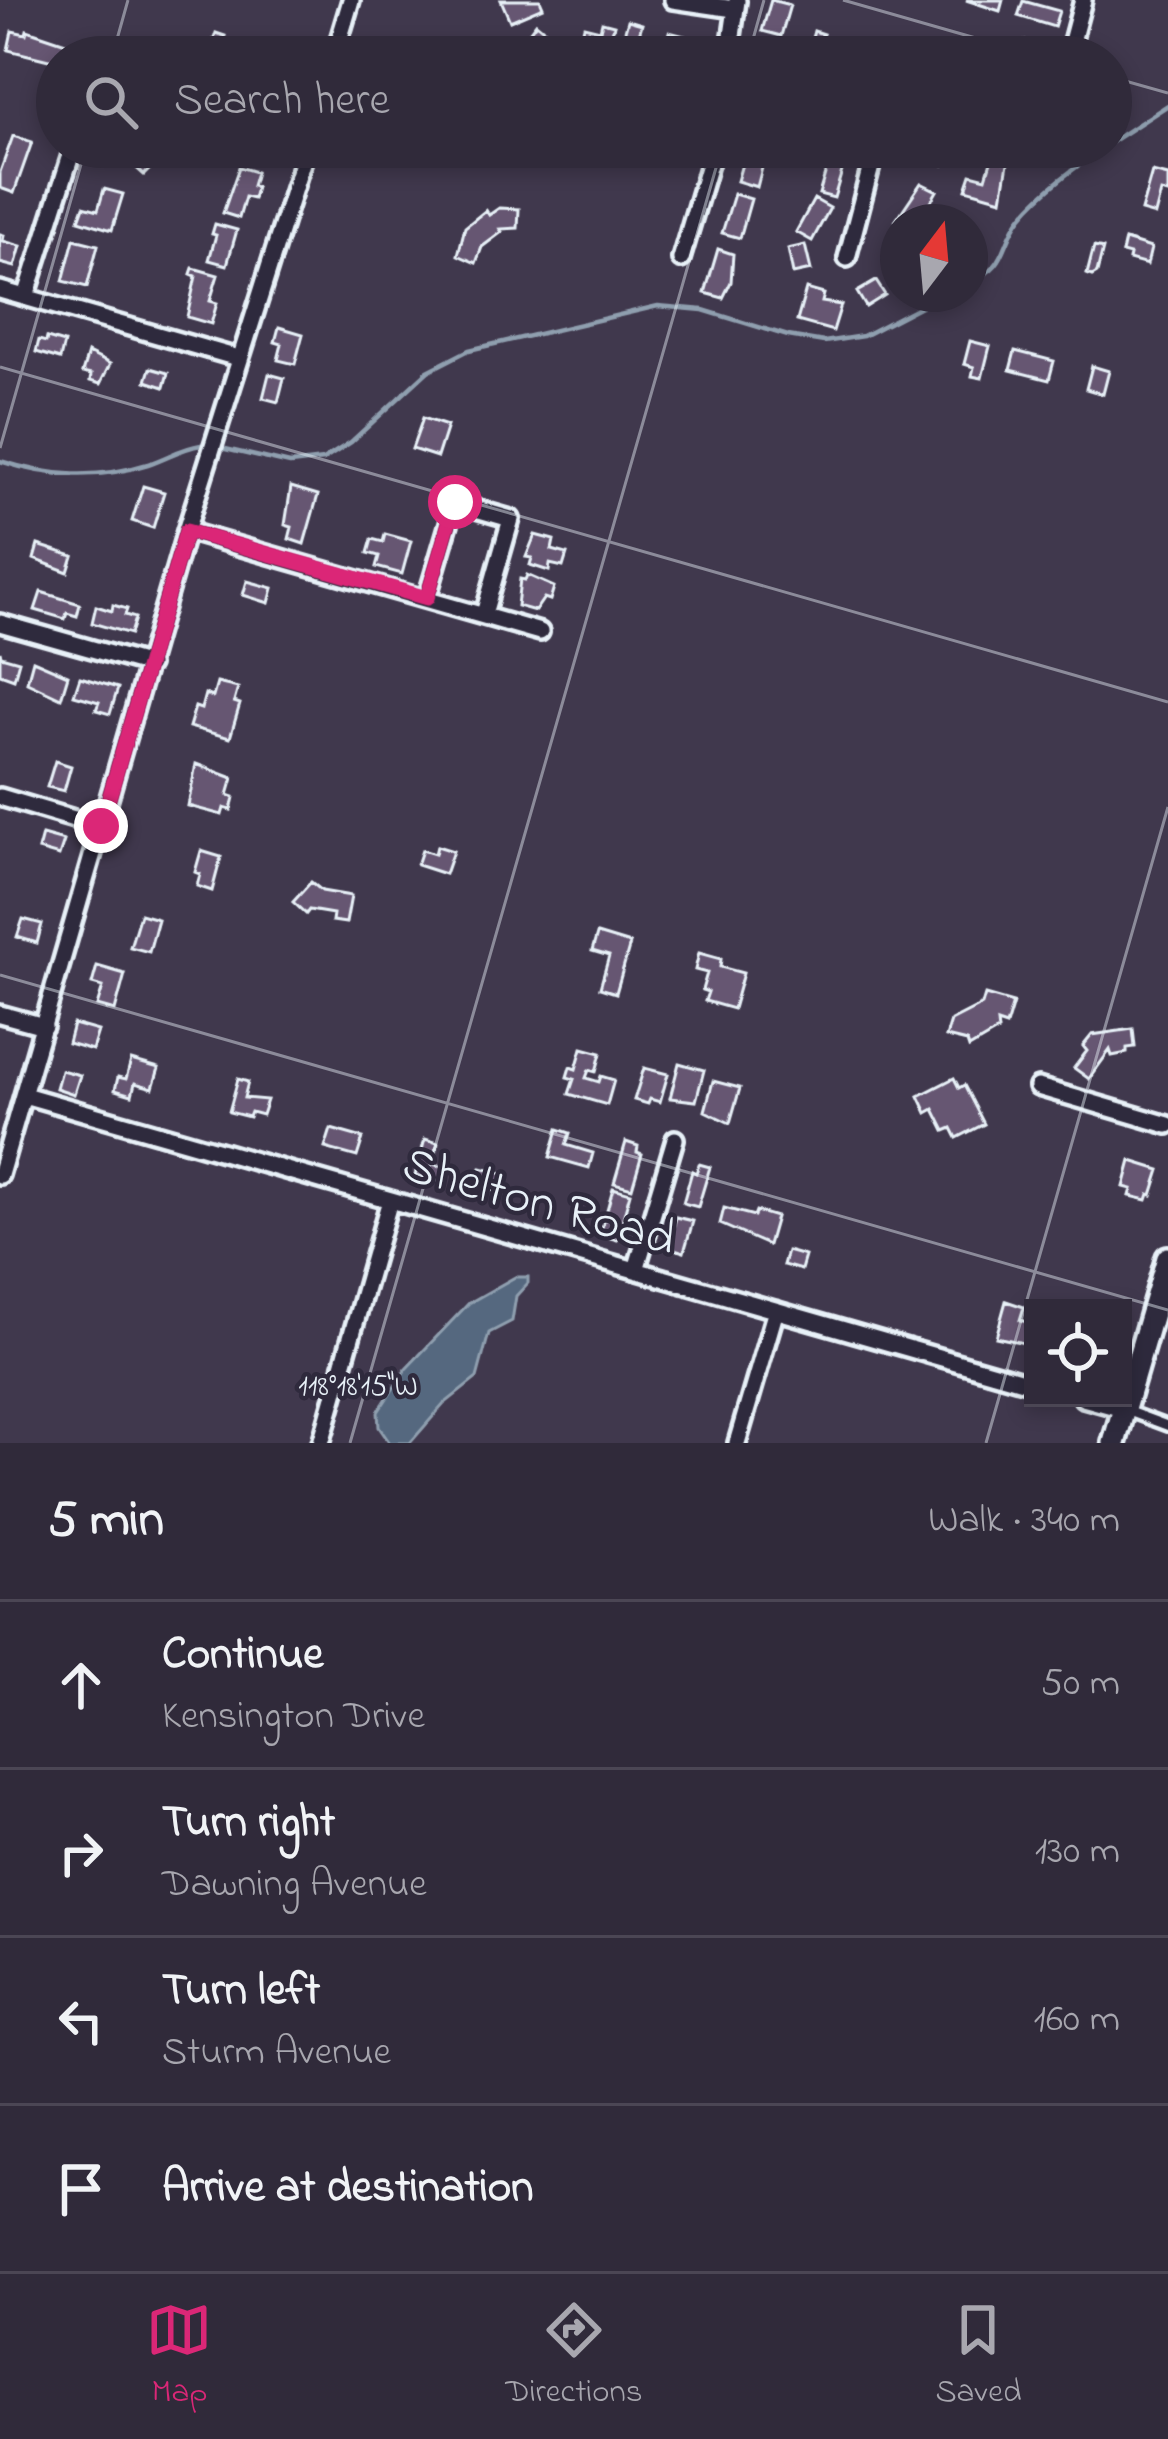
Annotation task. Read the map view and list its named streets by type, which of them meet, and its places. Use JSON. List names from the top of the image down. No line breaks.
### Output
{"streets":{"street":["Shelton Road"]},"north":"top","page":{"search":"Search here","heading":["5 min","Walk · 340 m"],"list":[["Continue","Kensington Drive","50 m"],["Turn right","Dawning Avenue","130 m"],["Turn left","Sturm Avenue","160 m"],"Arrive at destination"],"nav":["Map","Directions","Saved"]},"coordinates":["118°18'15\"W"]}
